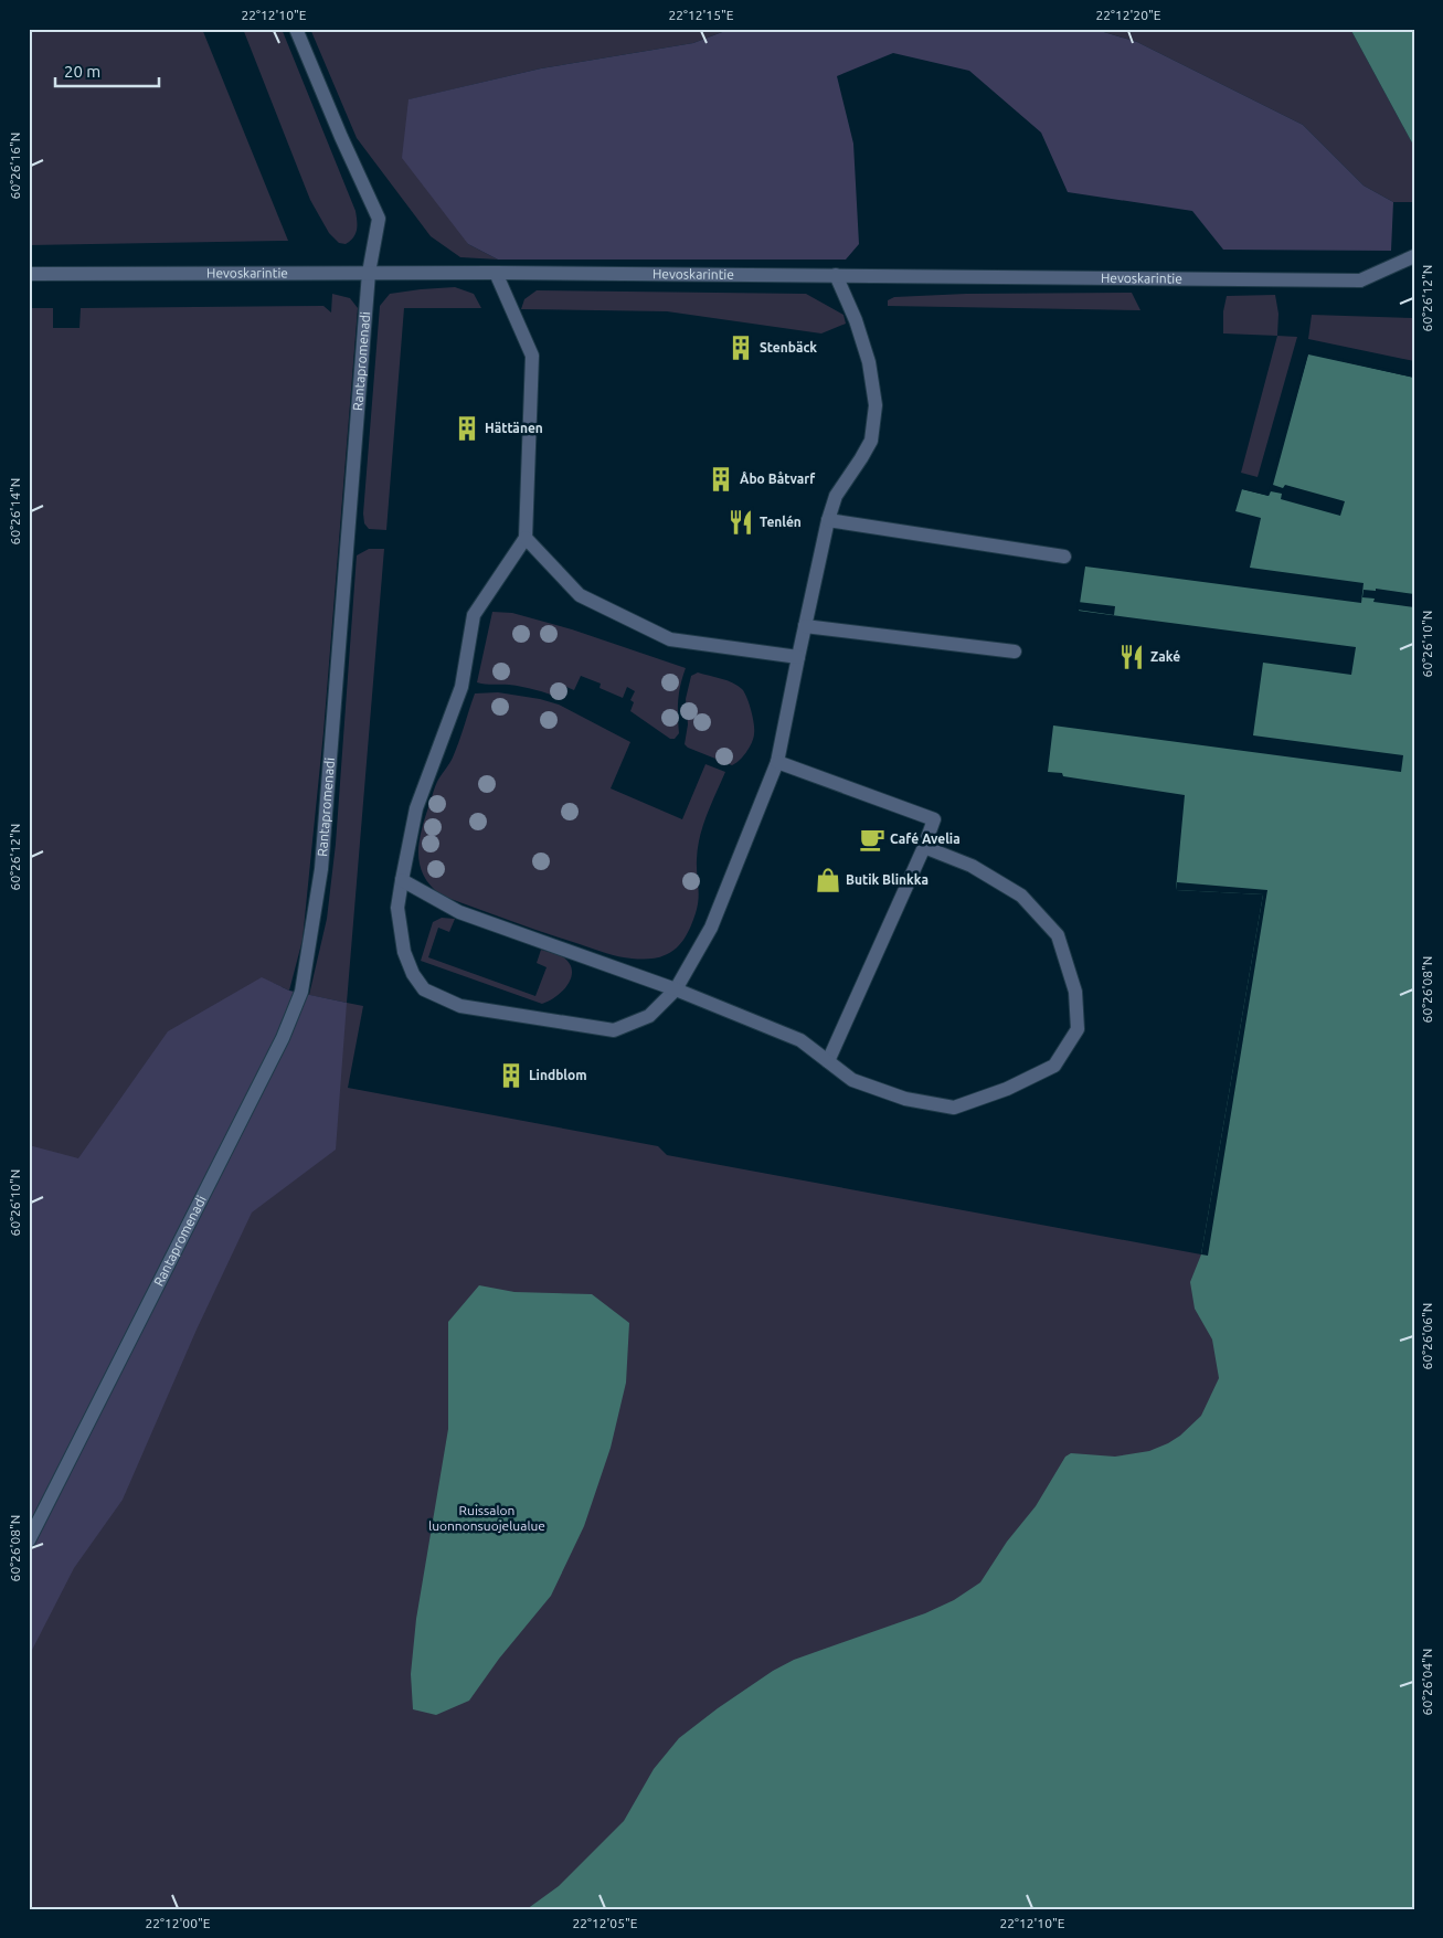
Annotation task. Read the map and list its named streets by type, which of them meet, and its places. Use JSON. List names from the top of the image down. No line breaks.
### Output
{"streets":{"street":["Hevoskarintie","Rantapromenadi"]},"crossings":[["Hevoskarintie","Rantapromenadi"]],"parks":["Ruissalon luonnonsuojelualue"],"places":{"building":["Stenbäck","Hättänen","Åbo Båtvarf","Lindblom"],"restaurant":["Tenlén","Zaké"],"cafe":["Café Avelia"],"shop":["Butik Blinkka"]},"scale_bar":"20 m","coordinates":["22°12'10\"E","22°12'15\"E","22°12'20\"E","60°26'16\"N","60°26'12\"N","60°26'14\"N","60°26'10\"N","60°26'08\"N","60°26'06\"N","60°26'04\"N","22°12'00\"E","22°12'05\"E"]}
